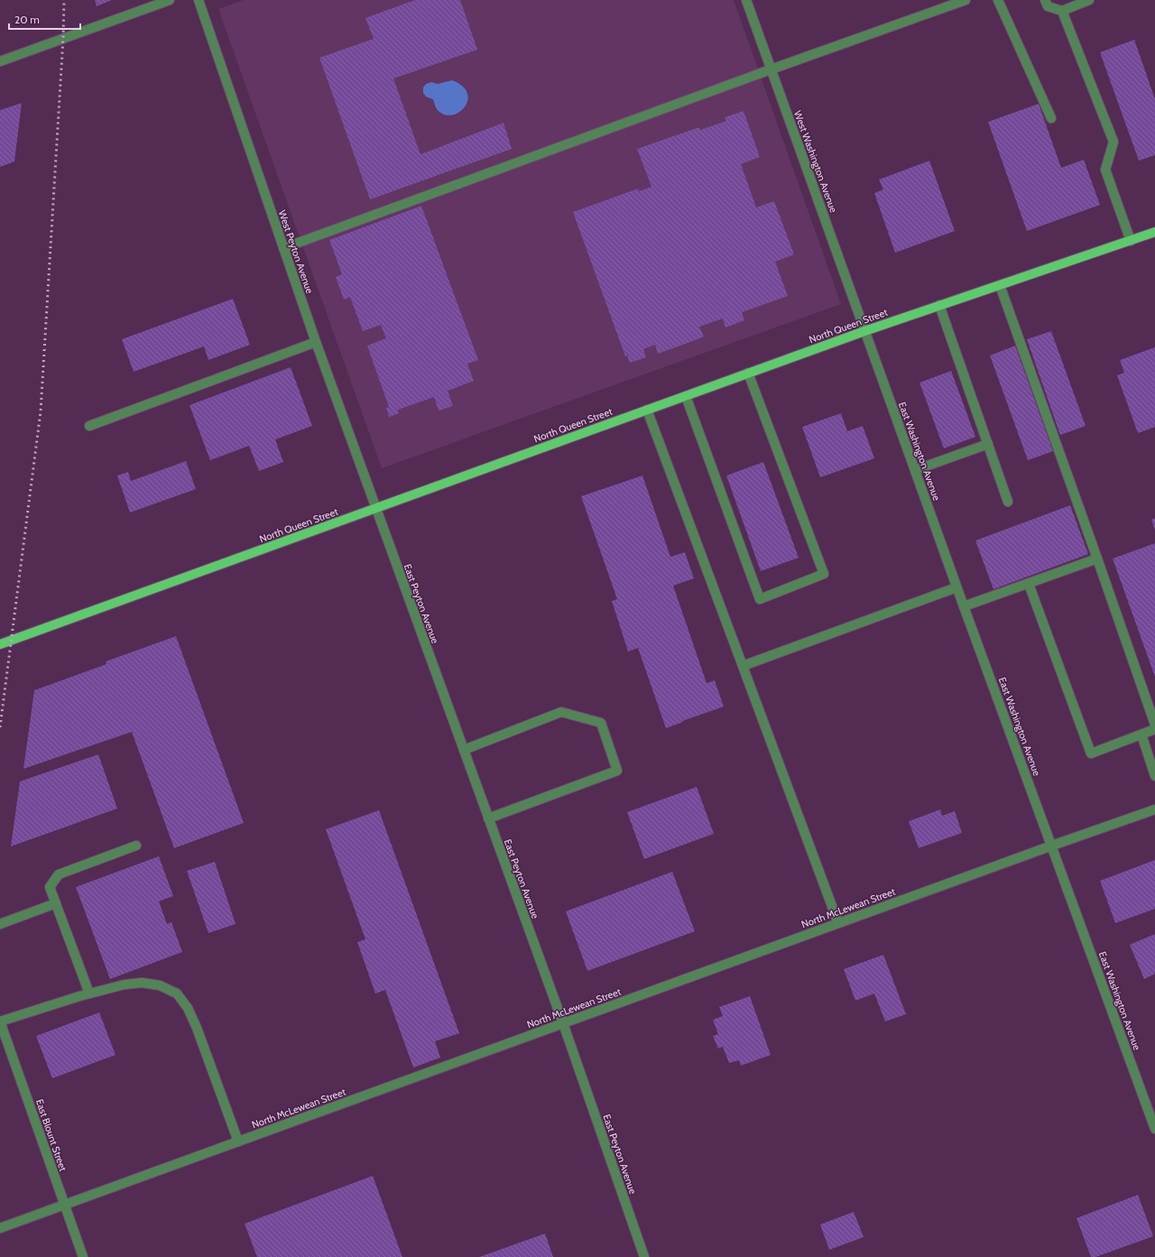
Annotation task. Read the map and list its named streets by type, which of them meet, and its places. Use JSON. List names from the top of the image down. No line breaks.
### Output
{"streets":{"main road":["North Queen Street"],"street":["West Washington Avenue","West Peyton Avenue","East Washington Avenue","East Peyton Avenue","North McLewean Street","East Blount Street"]},"crossings":[["West Washington Avenue","North Queen Street"],["West Washington Avenue","East Washington Avenue"],["West Peyton Avenue","North Queen Street"],["West Peyton Avenue","East Peyton Avenue"],["North Queen Street","East Washington Avenue"],["North Queen Street","East Peyton Avenue"],["East Washington Avenue","North McLewean Street"],["East Peyton Avenue","North McLewean Street"],["North McLewean Street","East Blount Street"]],"scale_bar":"20 m"}
